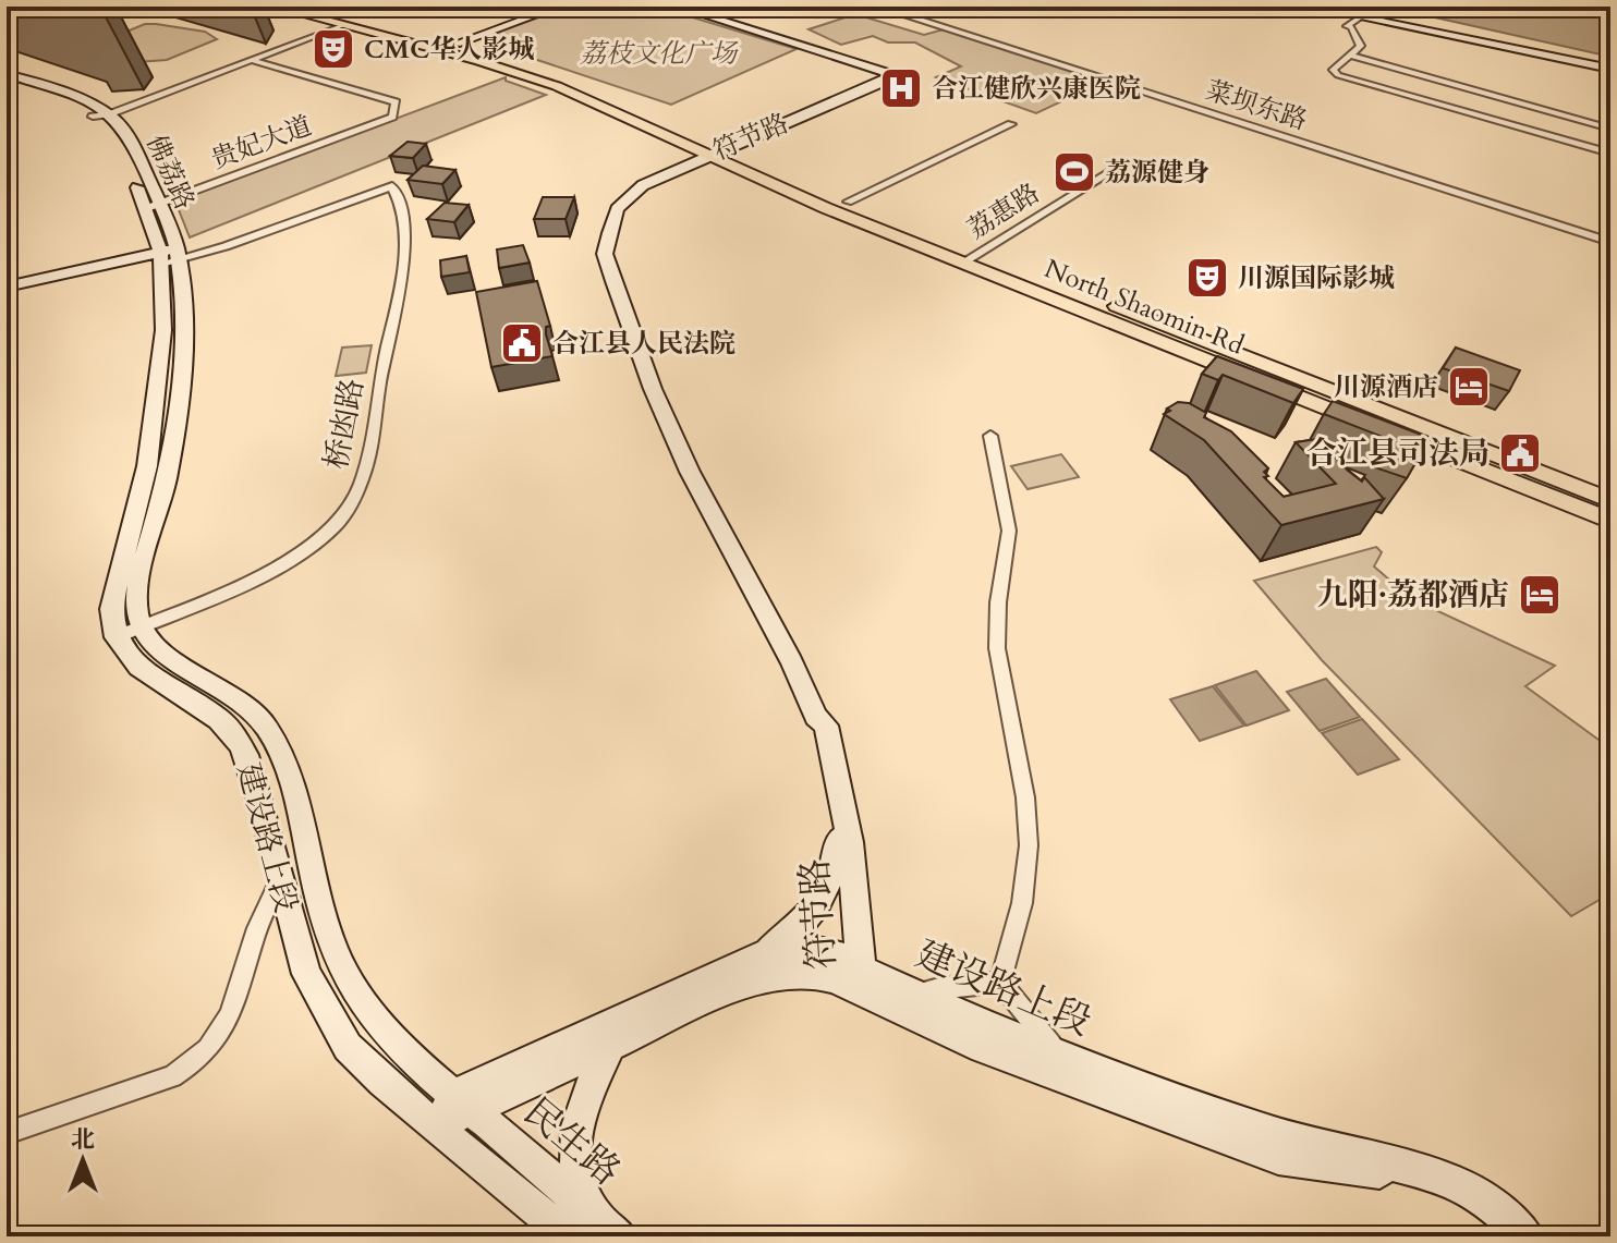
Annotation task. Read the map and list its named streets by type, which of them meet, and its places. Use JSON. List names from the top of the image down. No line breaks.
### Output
{"streets":{"main road":["符节路","佛荔路","North Shaomin Rd","建设路上段","民生路"],"street":["菜坝东路","贵妃大道","荔惠路","桥凼路"]},"crossings":[["符节路","North Shaomin Rd"],["符节路","建设路上段"],["贵妃大道","佛荔路"],["佛荔路","桥凼路"],["荔惠路","North Shaomin Rd"],["桥凼路","建设路上段"],["建设路上段","民生路"]],"parks":["荔枝文化广场"],"places":{"theatre":["CMC华人影城","川源国际影城"],"hospital":["合江健欣兴康医院"],"sports":["荔源健身"],"public building":["合江县人民法院","合江县司法局"],"hotel":["川源酒店","九阳·荔都酒店"]},"north":"top"}
